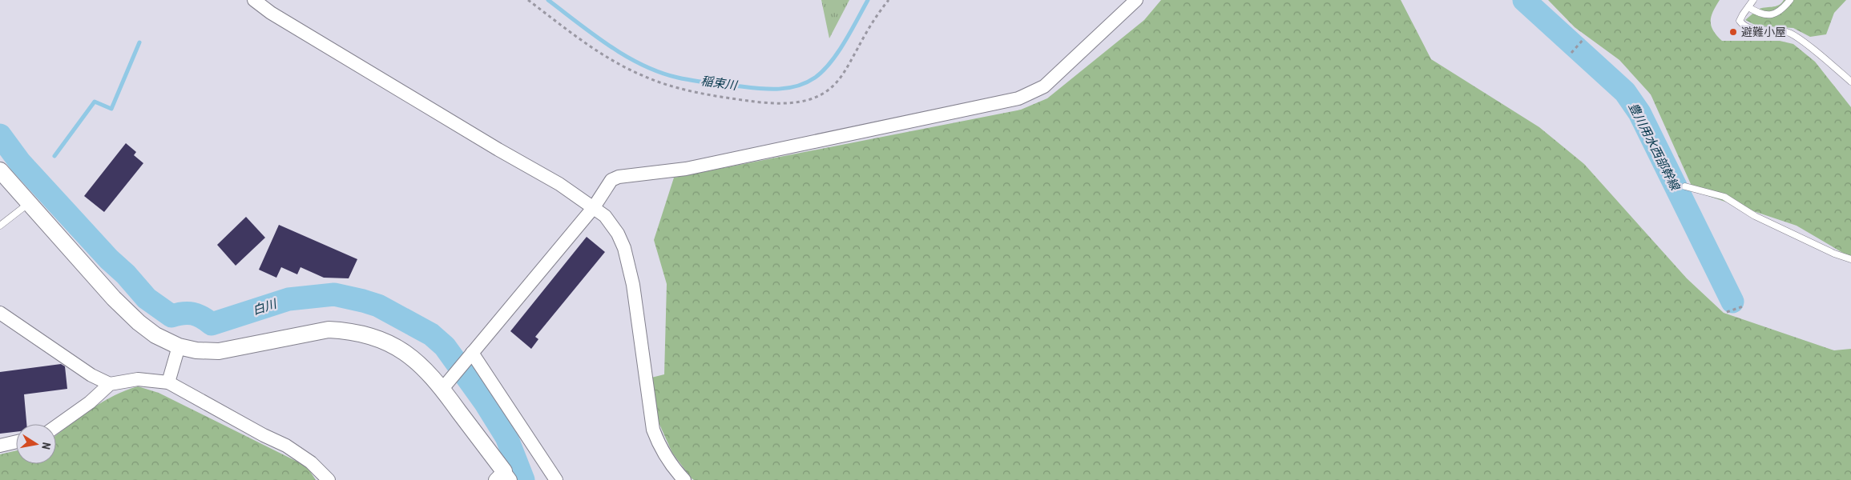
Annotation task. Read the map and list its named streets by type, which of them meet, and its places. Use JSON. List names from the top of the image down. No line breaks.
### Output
{"water":["稲束川","豊川用水西部幹線","白川"],"places":["避難小屋"],"north":"right"}
